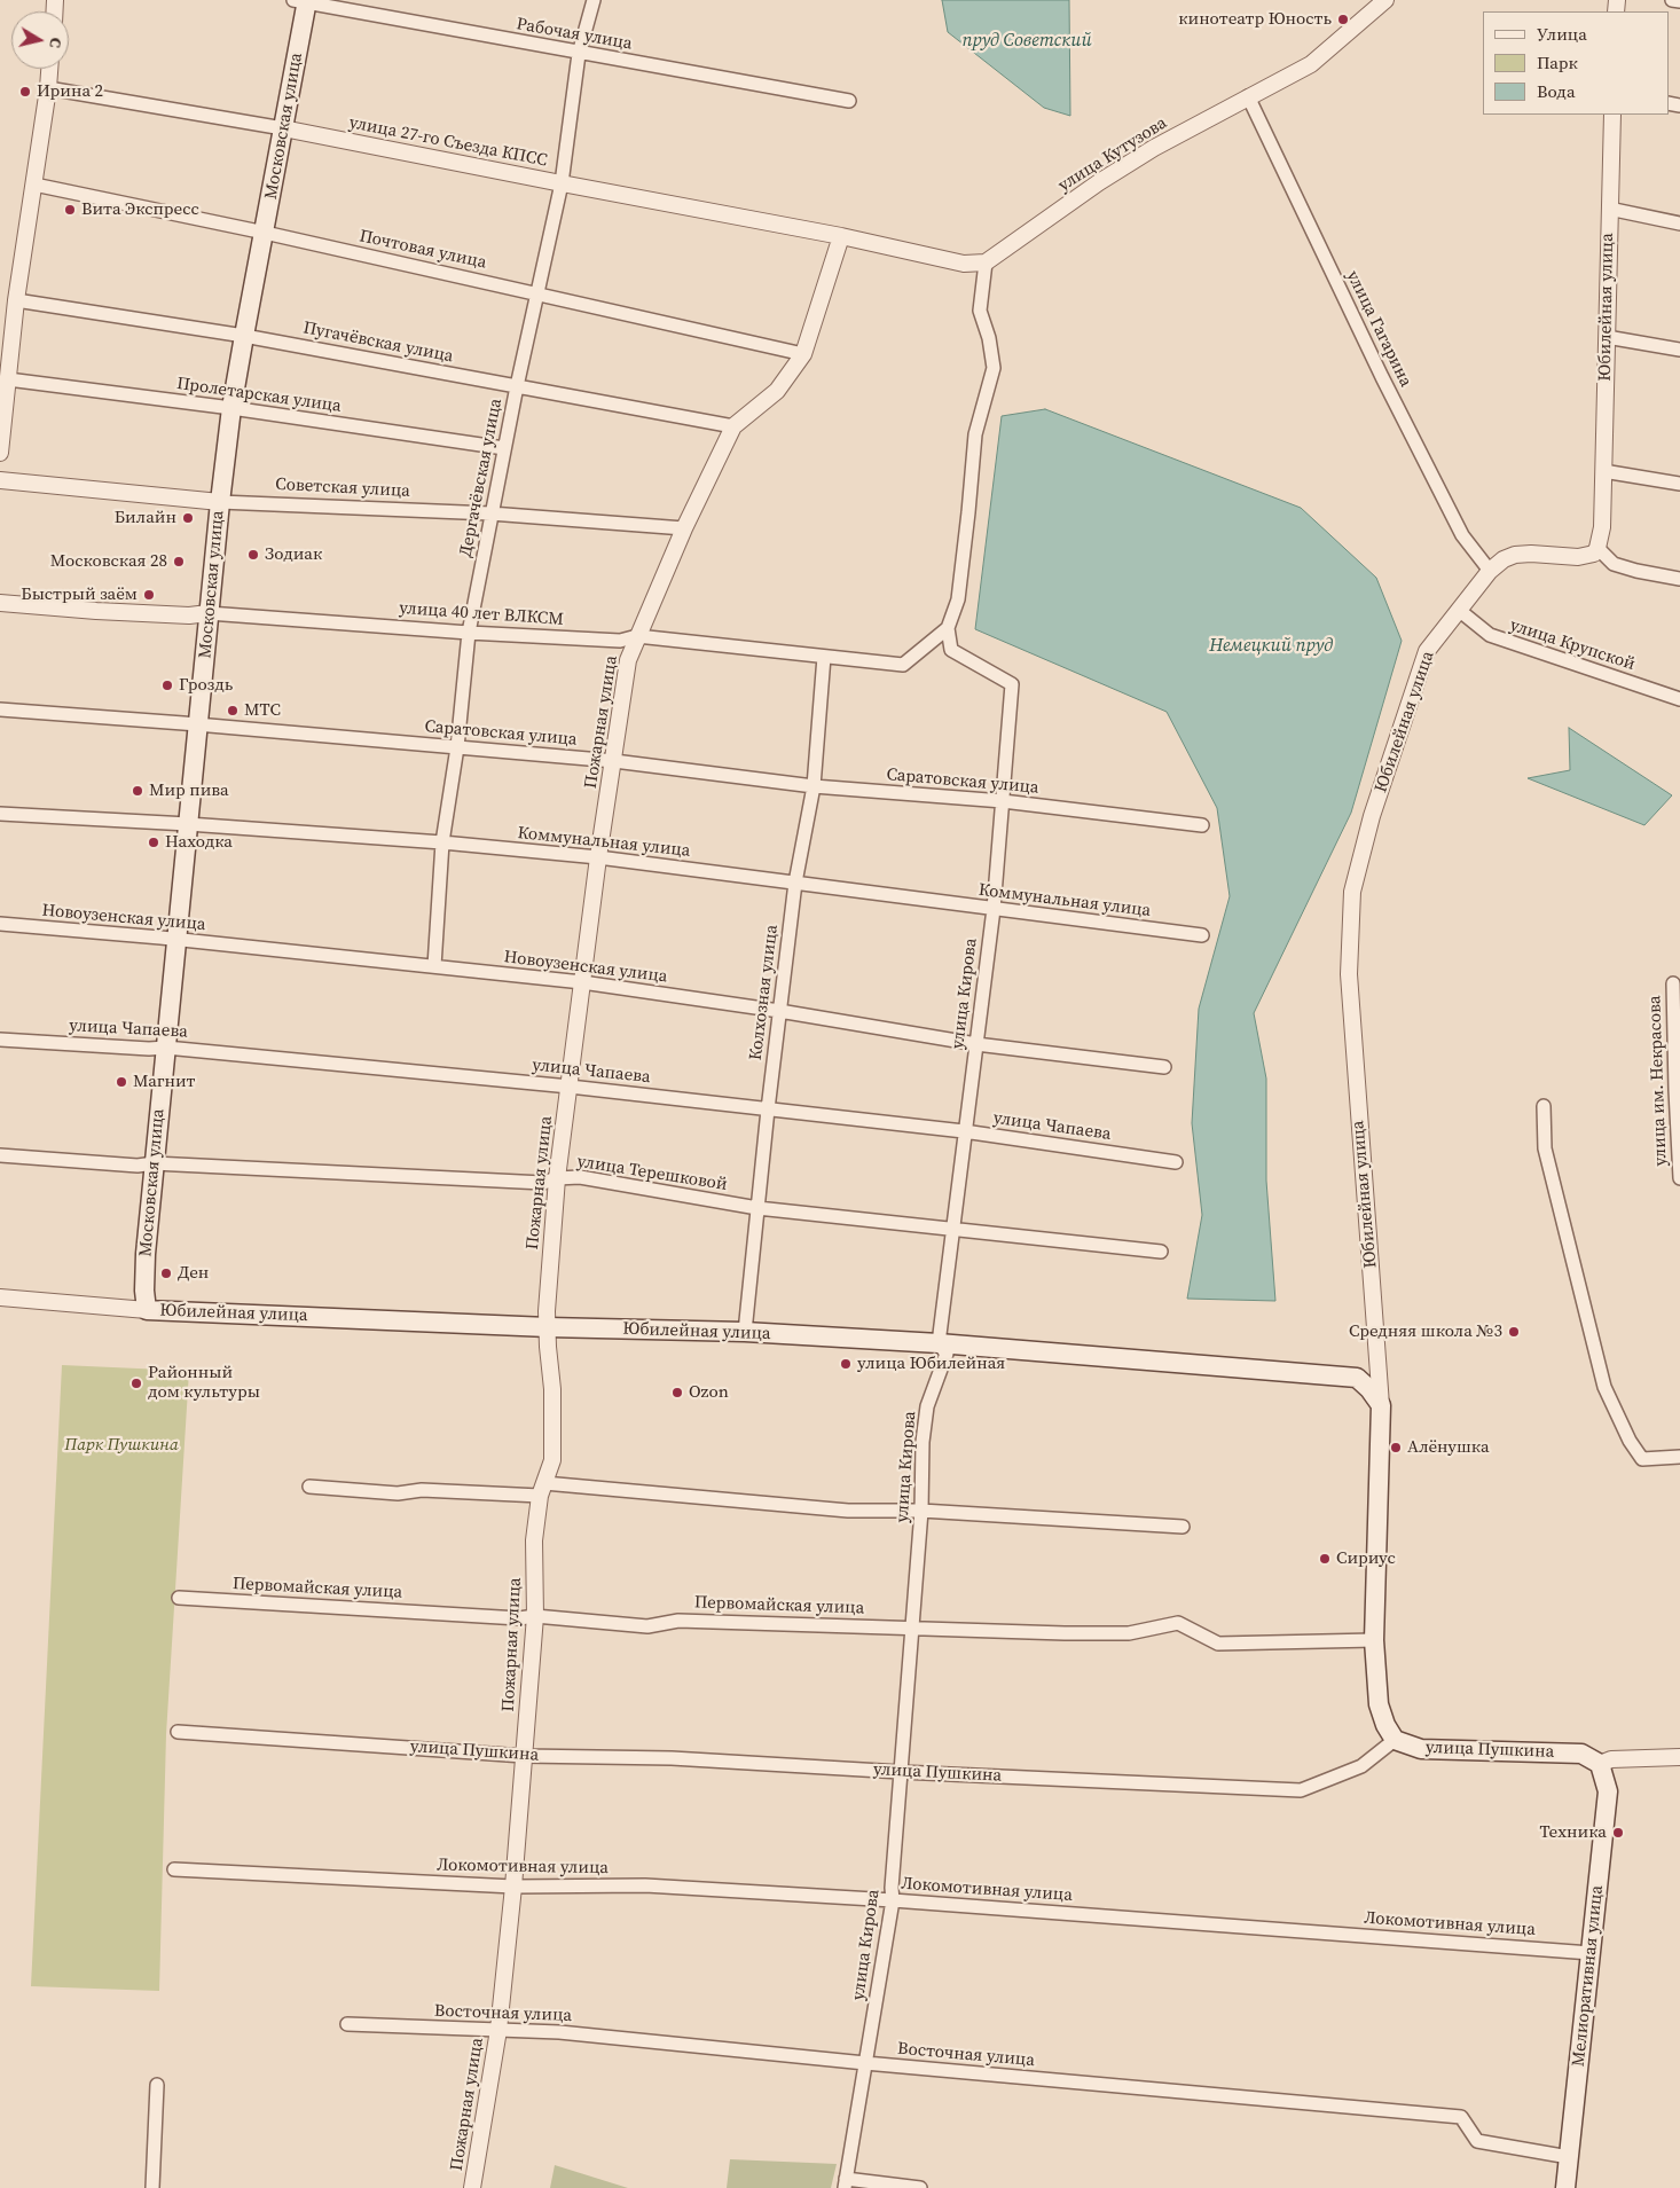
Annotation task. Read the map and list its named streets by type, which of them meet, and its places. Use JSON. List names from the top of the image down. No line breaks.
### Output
{"streets":{"main road":["Московская улица","Юбилейная улица","улица Пушкина","Мелиоративная улица"],"street":["Рабочая улица","улица 27-го Съезда КПСС","улица Кутузова","Почтовая улица","улица Гагарина","Пугачёвская улица","Пролетарская улица","Дергачёвская улица","Советская улица","улица 40 лет ВЛКСМ","улица Крупской","Пожарная улица","Саратовская улица","Коммунальная улица","Новоузенская улица","Колхозная улица","улица Кирова","улица Чапаева","улица им. Некрасова","улица Терешковой","Первомайская улица","Локомотивная улица","Восточная улица"]},"crossings":[["Рабочая улица","Московская улица"],["Рабочая улица","Дергачёвская улица"],["Московская улица","улица 27-го Съезда КПСС"],["Московская улица","Почтовая улица"],["Московская улица","Юбилейная улица"],["Московская улица","Пугачёвская улица"],["Московская улица","Пролетарская улица"],["Московская улица","Советская улица"],["Московская улица","улица 40 лет ВЛКСМ"],["Московская улица","Саратовская улица"],["Московская улица","Коммунальная улица"],["Московская улица","Новоузенская улица"],["Московская улица","улица Чапаева"],["Московская улица","улица Терешковой"],["улица 27-го Съезда КПСС","Дергачёвская улица"],["улица 27-го Съезда КПСС","Пожарная улица"],["улица Кутузова","улица Гагарина"],["Почтовая улица","Дергачёвская улица"],["Почтовая улица","Пожарная улица"],["Юбилейная улица","улица Гагарина"],["Юбилейная улица","улица Крупской"],["Юбилейная улица","Пожарная улица"],["Юбилейная улица","Колхозная улица"],["Юбилейная улица","улица Кирова"],["Юбилейная улица","Первомайская улица"],["Юбилейная улица","улица Пушкина"],["Пугачёвская улица","Дергачёвская улица"],["Пугачёвская улица","Пожарная улица"],["Пролетарская улица","Дергачёвская улица"],["Дергачёвская улица","Советская улица"],["Дергачёвская улица","улица 40 лет ВЛКСМ"],["Дергачёвская улица","Саратовская улица"],["Дергачёвская улица","Коммунальная улица"],["Дергачёвская улица","Новоузенская улица"],["Советская улица","Пожарная улица"],["улица 40 лет ВЛКСМ","Пожарная улица"],["улица 40 лет ВЛКСМ","Колхозная улица"],["улица 40 лет ВЛКСМ","улица Кирова"],["Пожарная улица","Саратовская улица"],["Пожарная улица","Коммунальная улица"],["Пожарная улица","Новоузенская улица"],["Пожарная улица","улица Чапаева"],["Пожарная улица","улица Терешковой"],["Пожарная улица","Первомайская улица"],["Пожарная улица","улица Пушкина"],["Пожарная улица","Локомотивная улица"],["Пожарная улица","Восточная улица"],["Саратовская улица","Колхозная улица"],["Саратовская улица","улица Кирова"],["Коммунальная улица","Колхозная улица"],["Коммунальная улица","улица Кирова"],["Новоузенская улица","Колхозная улица"],["Новоузенская улица","улица Кирова"],["Колхозная улица","улица Чапаева"],["Колхозная улица","улица Терешковой"],["улица Кирова","улица Чапаева"],["улица Кирова","улица Терешковой"],["улица Кирова","Первомайская улица"],["улица Кирова","улица Пушкина"],["улица Кирова","Локомотивная улица"],["улица Кирова","Восточная улица"],["улица Пушкина","Мелиоративная улица"],["Локомотивная улица","Мелиоративная улица"],["Мелиоративная улица","Восточная улица"]],"water":["пруд Советский","Немецкий пруд"],"parks":["Парк Пушкина"],"places":["кинотеатр Юность","Ирина 2","Вита Экспресс","Билайн","Зодиак","Московская 28","Быстрый заём","Гроздь","МТС","Мир пива","Находка","Магнит","Ден","Средняя школа №3","улица Юбилейная","Районный дом культуры","Ozon","Алёнушка","Сириус","Техника"],"legend":["Улица","Парк","Вода"],"north":"right"}
